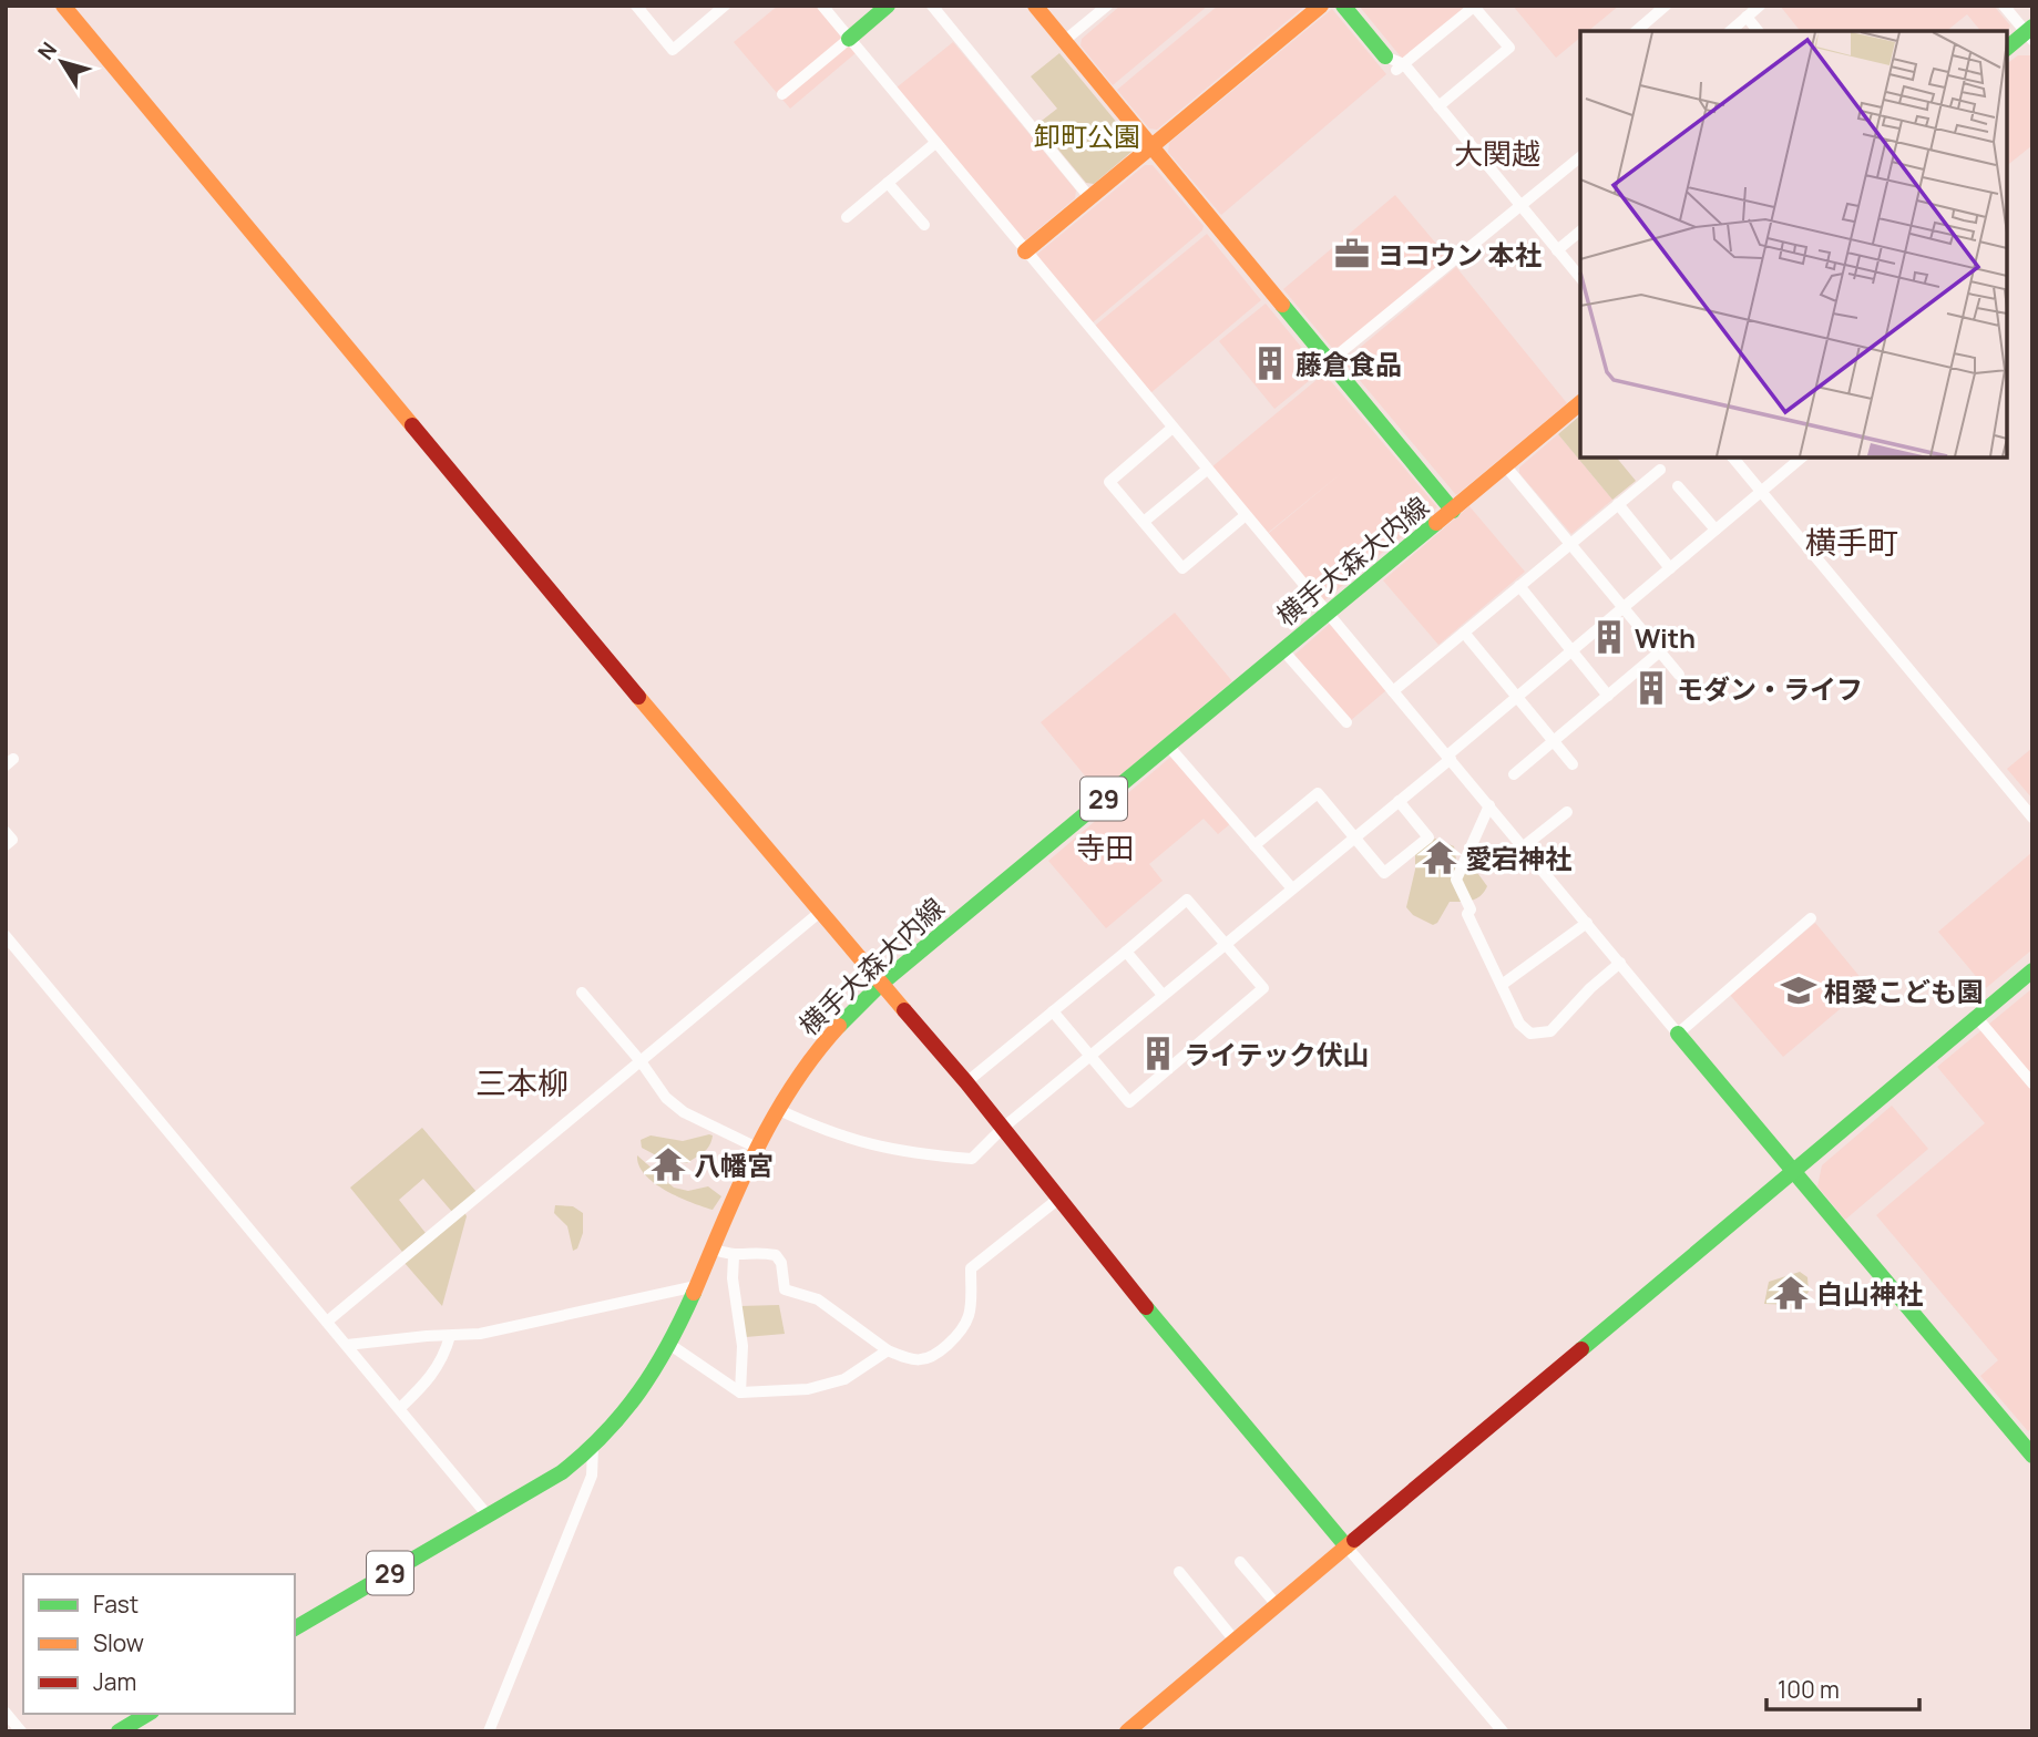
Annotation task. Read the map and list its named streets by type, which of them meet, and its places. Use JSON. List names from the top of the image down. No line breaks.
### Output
{"streets":{"street":["横手大森大内線","29"]},"districts":["大関越","横手町","寺田","三本柳"],"parks":["卸町公園"],"places":{"office":["ヨコウン 本社"],"building":["藤倉食品","With","モダン・ライフ","ライテック伏山"],"temple":["愛宕神社","八幡宮","白山神社"],"school or university":["相愛こども園"]},"legend":["Fast","Slow","Jam"],"scale_bar":"100 m","north":"top left"}
